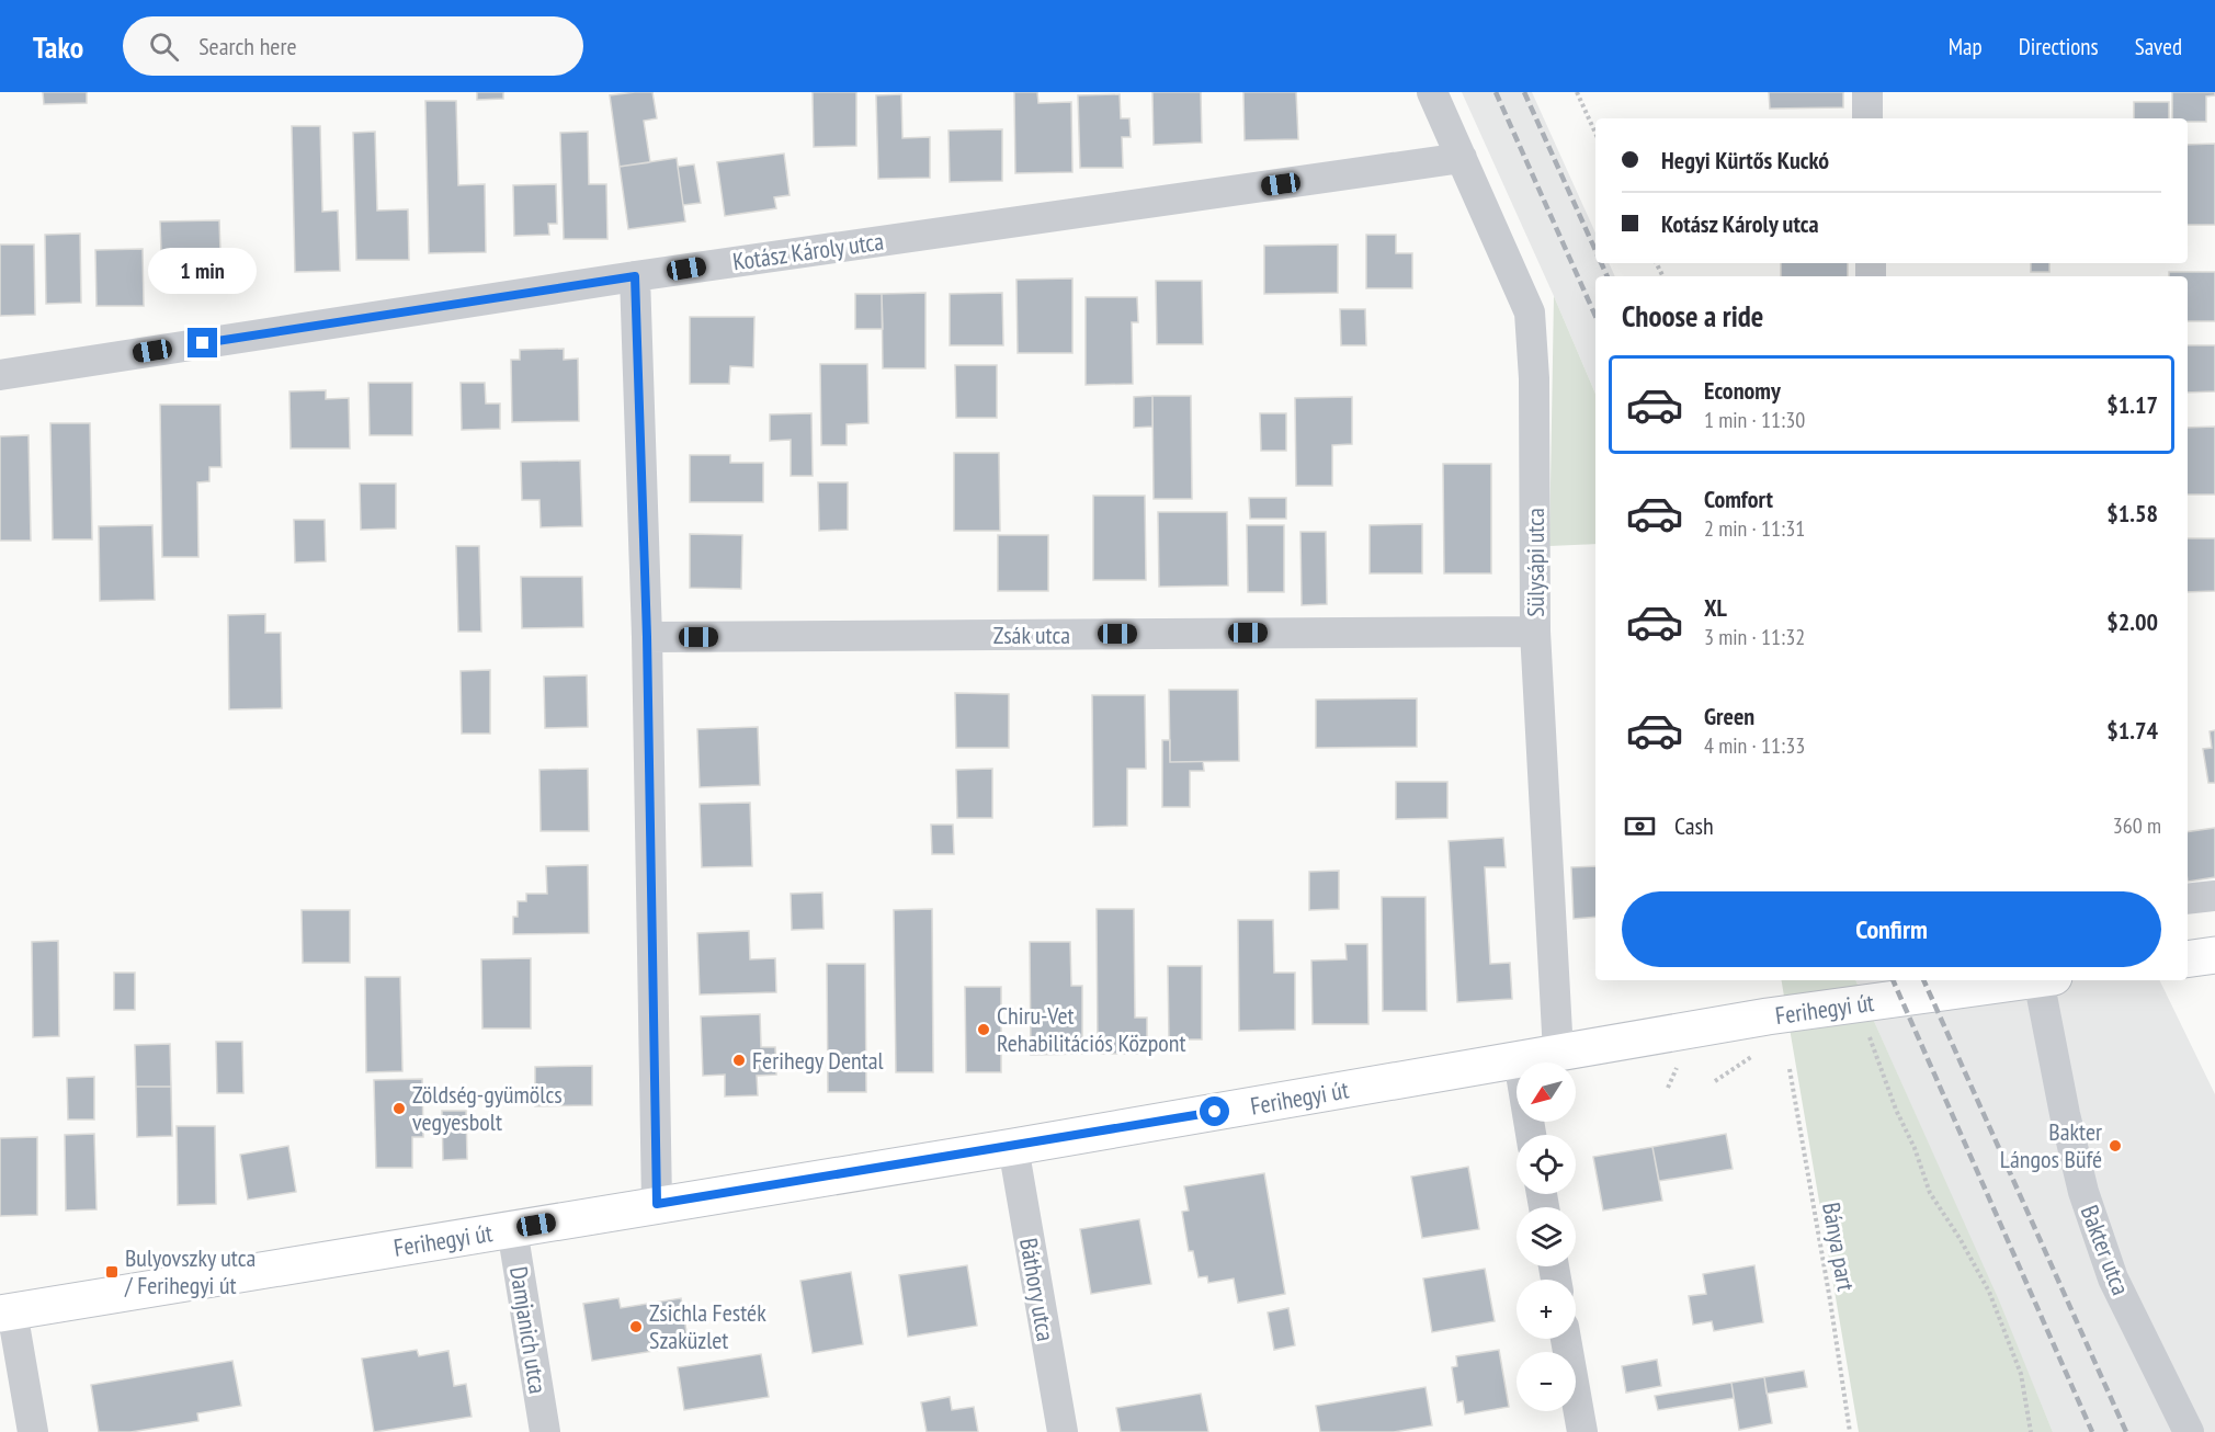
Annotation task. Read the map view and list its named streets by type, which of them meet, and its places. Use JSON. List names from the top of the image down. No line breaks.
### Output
{"streets":{"main road":["Ferihegyi út"],"street":["Kotász Károly utca","Sülysápi utca","Zsák utca","Bakter utca","Báthory utca","Damjanich utca"],"path":["Bánya part"]},"crossings":[["Kotász Károly utca","Sülysápi utca"],["Sülysápi utca","Zsák utca"],["Sülysápi utca","Ferihegyi út"],["Ferihegyi út","Báthory utca"],["Ferihegyi út","Damjanich utca"]],"places":{"other":["Chiru-Vet Rehabilitációs Központ","Ferihegy Dental","Zöldség-gyümölcs vegyesbolt","Bakter Lángos Büfé","Zsichla Festék Szaküzlet"],"transit":["Bulyovszky utca / Ferihegyi út"]},"north":"bottom left","page":{"header":"Tako","search":"Search here","nav":["Map","Directions","Saved"],"banner":["Hegyi Kürtős Kuckó","Kotász Károly utca"],"bubble":"1 min","heading":"Choose a ride","list":[{"name":"Economy","note":"1 min · 11:30","value":"$1.17"},{"name":"Comfort","note":"2 min · 11:31","value":"$1.58"},{"name":"XL","note":"3 min · 11:32","value":"$2.00"},{"name":"Green","note":"4 min · 11:33","value":"$1.74"}],"pay":["Cash","360 m"],"buttons":"Confirm","map_buttons":["+","−"]}}
